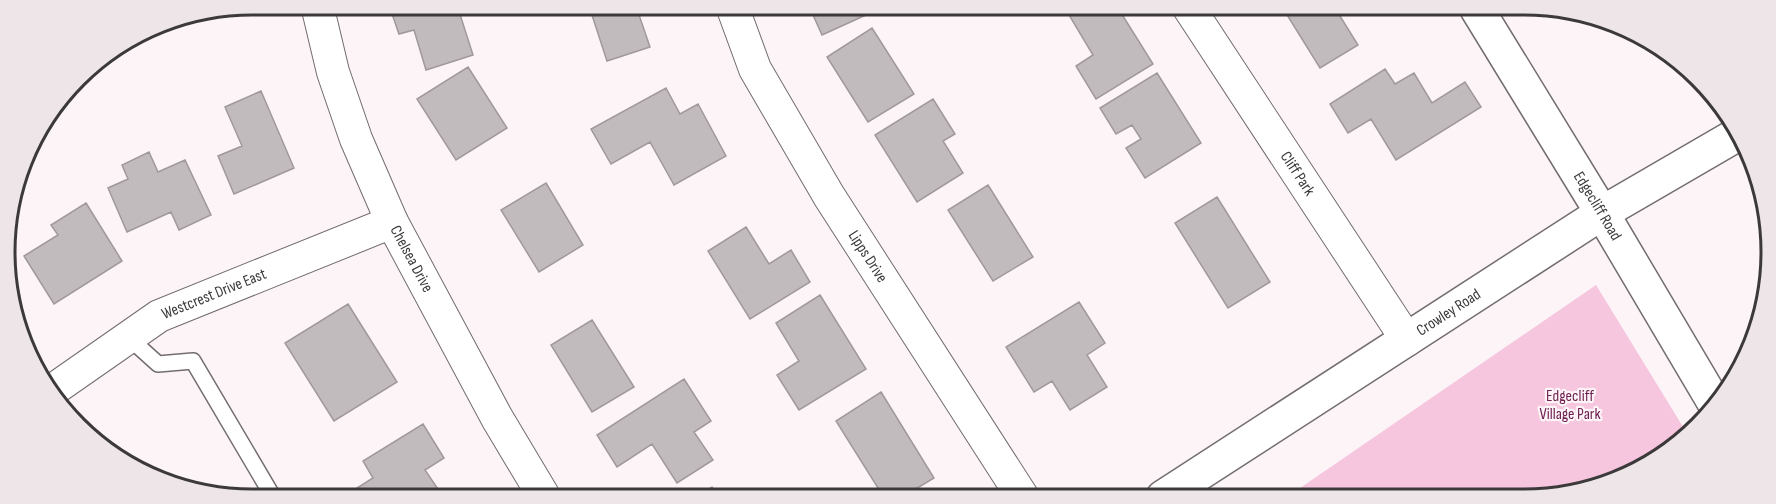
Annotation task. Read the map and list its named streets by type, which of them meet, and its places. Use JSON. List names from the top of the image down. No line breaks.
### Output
{"streets":{"main road":["Edgecliff Road","Crowley Road"],"street":["Cliff Park","Lipps Drive","Chelsea Drive","Westcrest Drive East"]},"crossings":[["Cliff Park","Crowley Road"],["Edgecliff Road","Crowley Road"],["Chelsea Drive","Westcrest Drive East"]],"parks":["Edgecliff Village Park"]}
